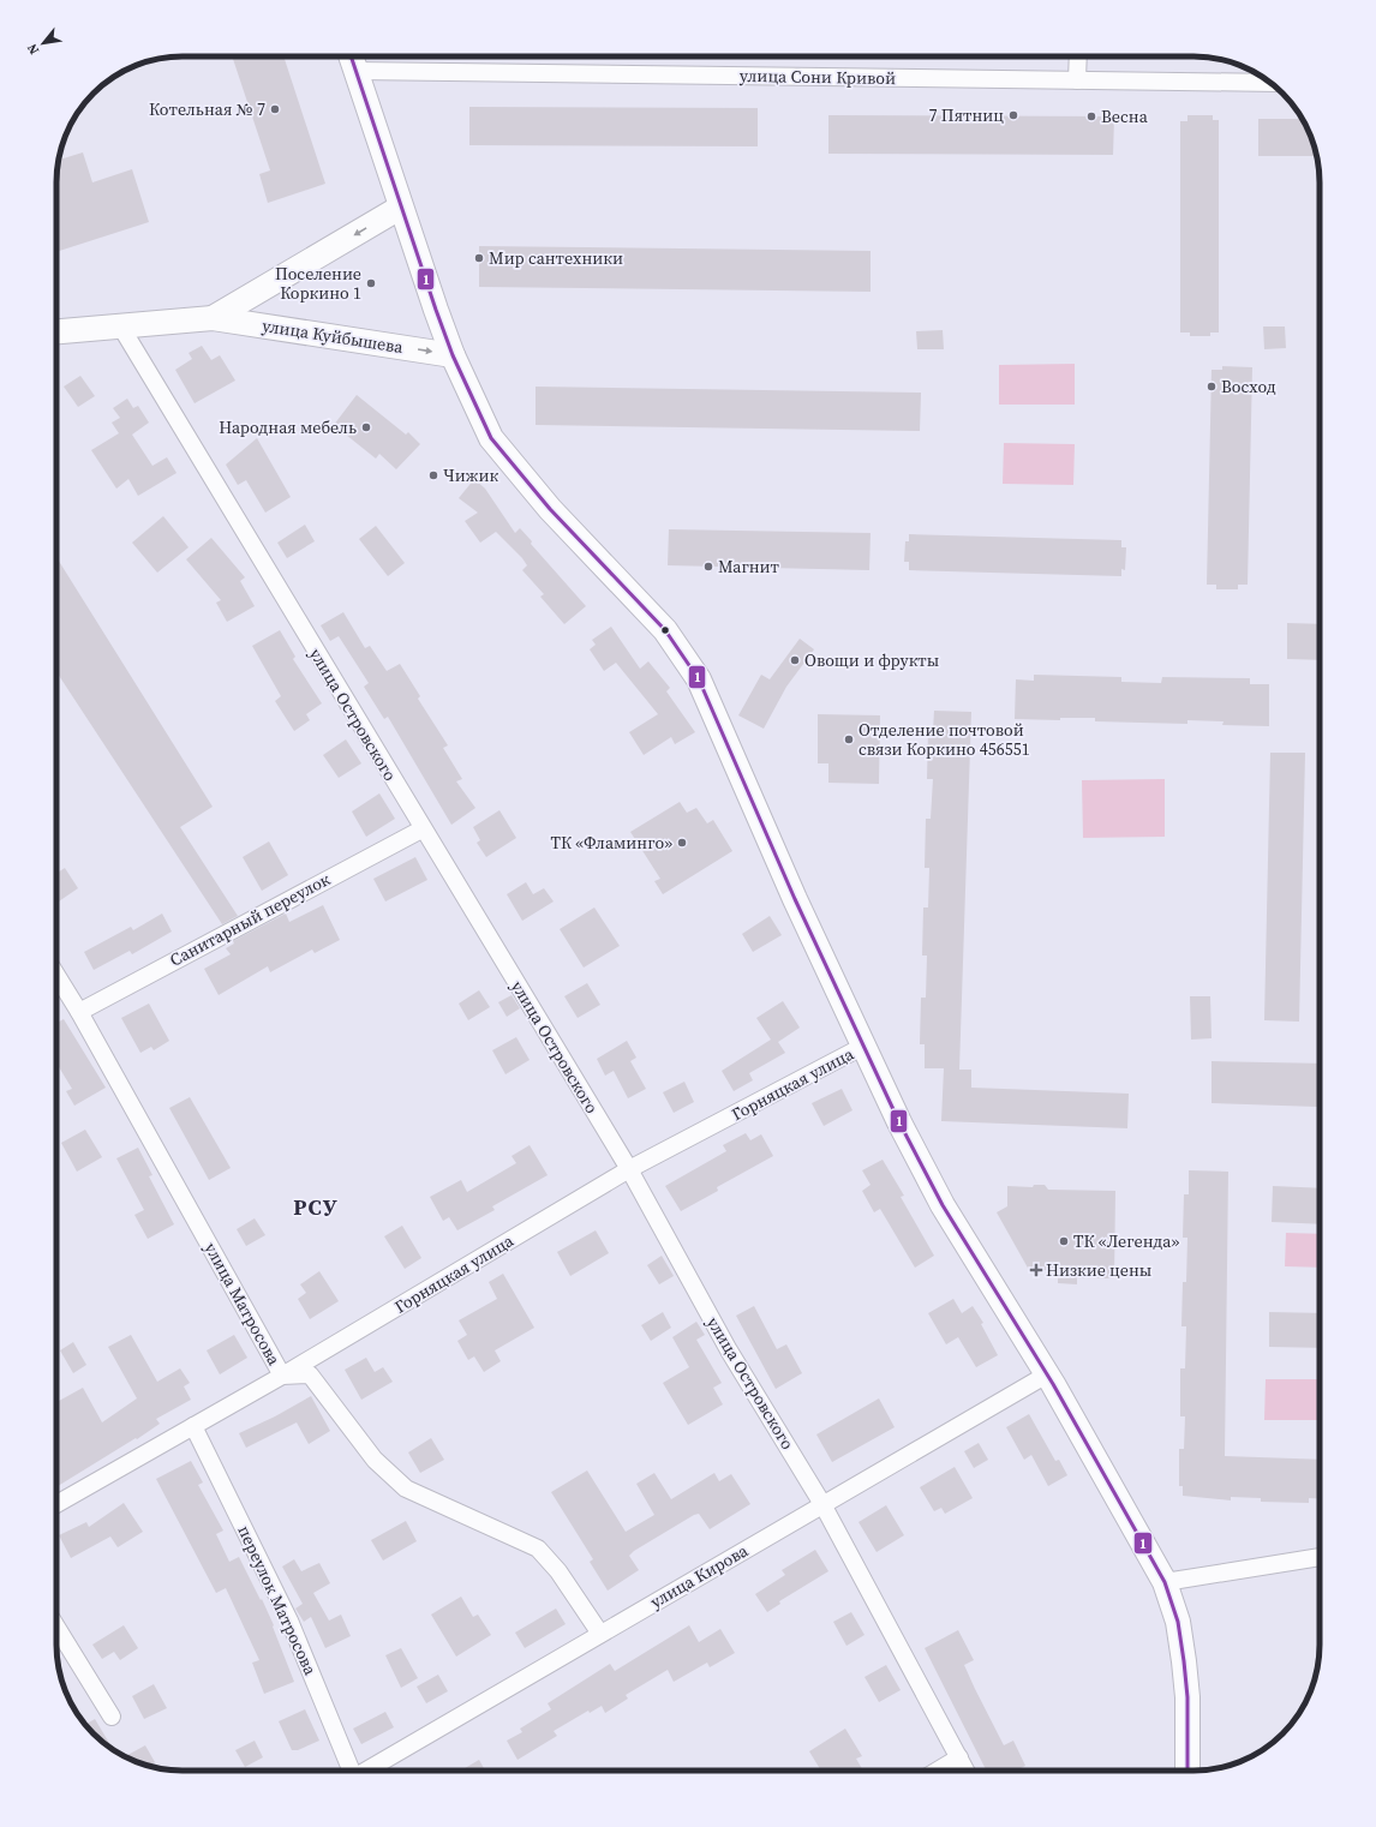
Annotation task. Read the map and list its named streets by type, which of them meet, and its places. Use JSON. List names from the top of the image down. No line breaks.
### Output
{"streets":{"main road":["улица Куйбышева"],"street":["улица Сони Кривой","улица Островского","Санитарный переулок","Горняцкая улица","улица Матросова","улица Кирова","переулок Матросова"]},"crossings":[["улица Куйбышева","улица Островского"],["улица Островского","Санитарный переулок"],["улица Островского","Горняцкая улица"],["улица Островского","улица Кирова"],["Санитарный переулок","улица Матросова"],["Горняцкая улица","улица Матросова"],["Горняцкая улица","переулок Матросова"],["улица Матросова","улица Кирова"]],"districts":["РСУ"],"places":{"other":["Котельная № 7","7 Пятниц","Весна","Мир сантехники","Поселение Коркино 1","Восход","Народная мебель","Чижик","Магнит","Овощи и фрукты","Отделение почтовой связи Коркино 456551","ТК «Фламинго»","ТК «Легенда»"],"health":["Низкие цены"]},"lines":["transit line 1"],"north":"bottom left"}
